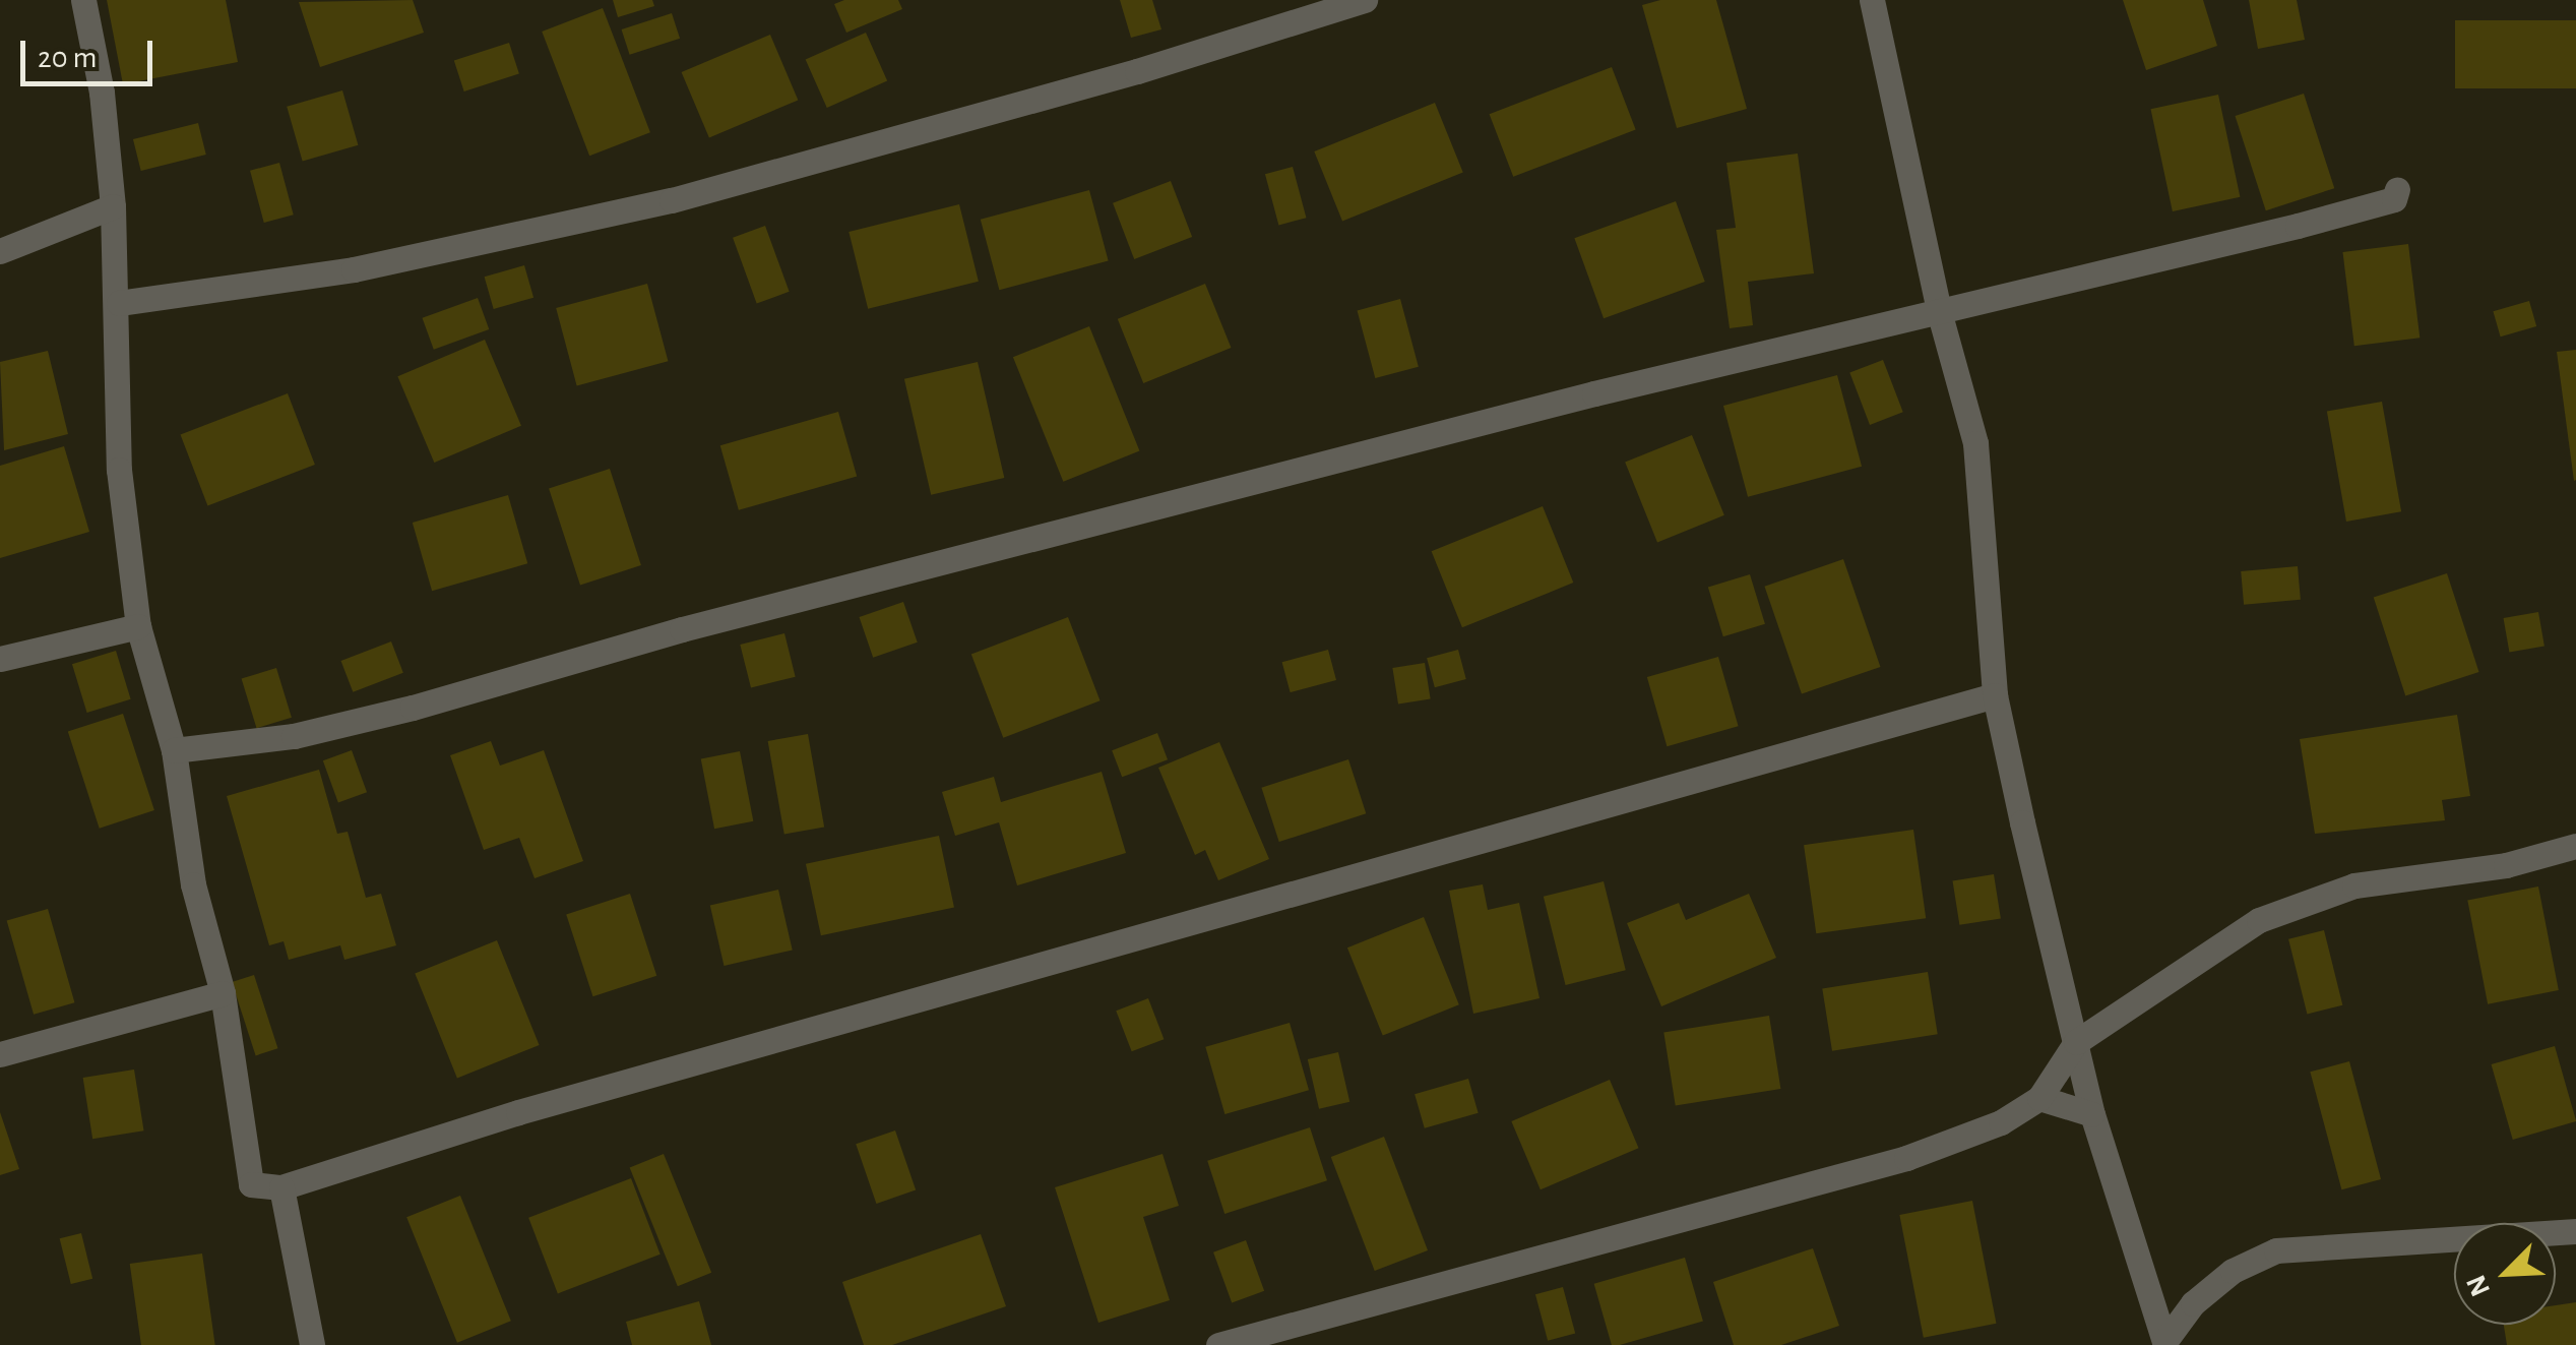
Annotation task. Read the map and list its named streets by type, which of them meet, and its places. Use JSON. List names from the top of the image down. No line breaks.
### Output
{"scale_bar":"20 m","north":"bottom left"}
